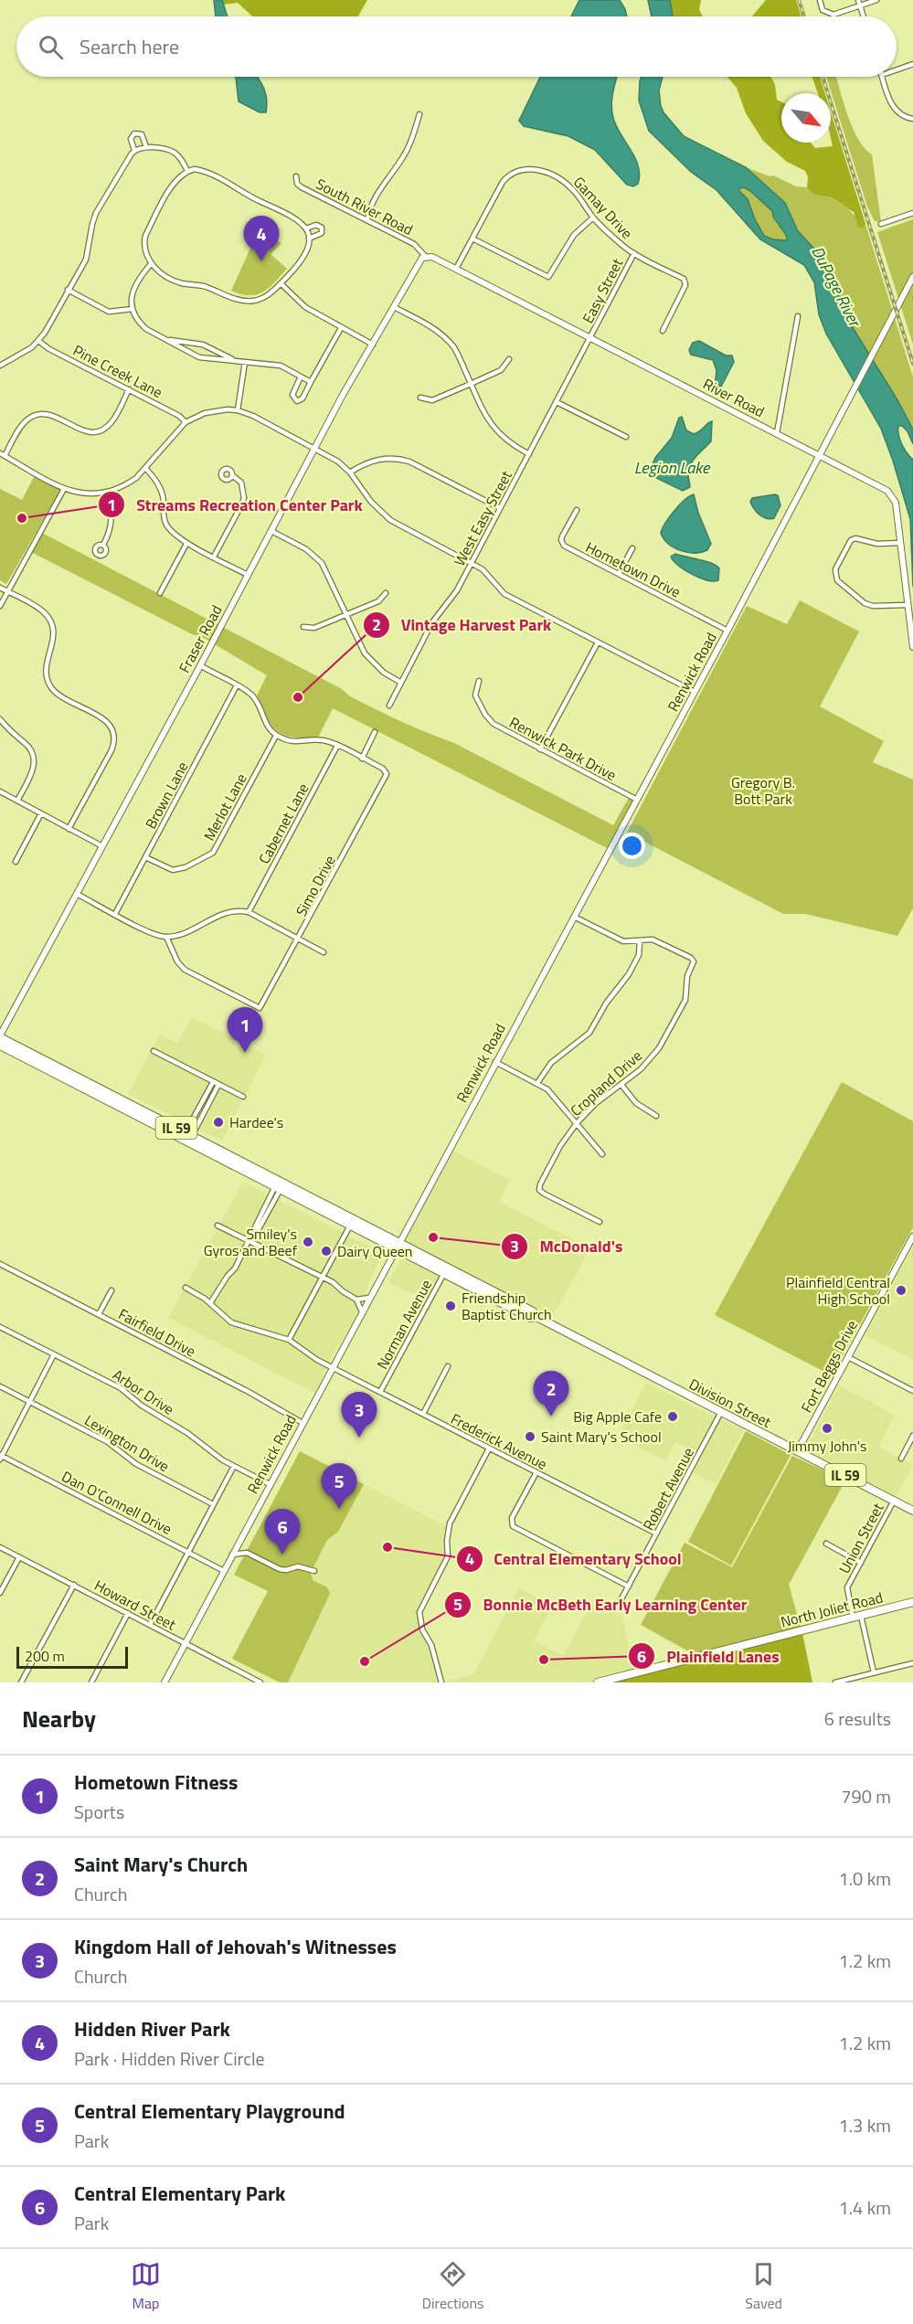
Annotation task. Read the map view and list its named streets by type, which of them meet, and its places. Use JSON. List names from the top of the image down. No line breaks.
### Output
{"streets":{"main road":["IL 59","Division Street","North Joliet Road"],"street":["South River Road","Gamay Drive","Easy Street","Pine Creek Lane","River Road","West Easy Street","Hometown Drive","Fraser Road","Renwick Road","Renwick Park Drive","Brown Lane","Merlot Lane","Cabernet Lane","Simo Drive","Cropland Drive","Norman Avenue","Fairfield Drive","Fort Beggs Drive","Arbor Drive","Frederick Avenue","Lexington Drive","Robert Avenue","Dan O'Connell Drive","Union Street","Howard Street"]},"crossings":[["South River Road","River Road"],["South River Road","Fraser Road"],["Gamay Drive","Easy Street"],["Gamay Drive","River Road"],["Easy Street","River Road"],["Easy Street","West Easy Street"],["River Road","West Easy Street"],["River Road","Fraser Road"],["River Road","Renwick Road"],["Hometown Drive","Renwick Road"],["Fraser Road","IL 59"],["Renwick Road","Renwick Park Drive"],["Renwick Road","IL 59"],["Renwick Road","Fairfield Drive"],["Renwick Road","Arbor Drive"],["Renwick Road","Division Street"],["Renwick Road","Frederick Avenue"],["Renwick Road","Dan O'Connell Drive"],["Renwick Road","Howard Street"],["Brown Lane","Merlot Lane"],["IL 59","Division Street"],["Norman Avenue","Division Street"],["Norman Avenue","Frederick Avenue"],["Fort Beggs Drive","Division Street"],["Division Street","Robert Avenue"],["Division Street","Union Street"],["Frederick Avenue","Robert Avenue"],["Union Street","North Joliet Road"]],"water":["DuPage River","Legion Lake"],"parks":["Gregory B. Bott Park"],"places":["Streams Recreation Center Park","Vintage Harvest Park","Hardee's","McDonald's","Smiley's Gyros and Beef","Dairy Queen","Plainfield Central High School","Friendship Baptist Church","Big Apple Cafe","Jimmy John's","Saint Mary's School","Central Elementary School","Plainfield Lanes","Bonnie McBeth Early Learning Center"],"scale_bar":"200 m","north":"bottom right","page":{"search":"Search here","pins":["4","1","2","3","5","6"],"scale":"200 m","heading":["Nearby","6 results"],"list":[{"mark":"1","name":"Hometown Fitness","note":"Sports","value":"790 m"},{"mark":"2","name":"Saint Mary's Church","note":"Church","value":"1.0 km"},{"mark":"3","name":"Kingdom Hall of Jehovah's Witnesses","note":"Church","value":"1.2 km"},{"mark":"4","name":"Hidden River Park","note":"Park · Hidden River Circle","value":"1.2 km"},{"mark":"5","name":"Central Elementary Playground","note":"Park","value":"1.3 km"},{"mark":"6","name":"Central Elementary Park","note":"Park","value":"1.4 km"}],"nav":["Map","Directions","Saved"]}}
